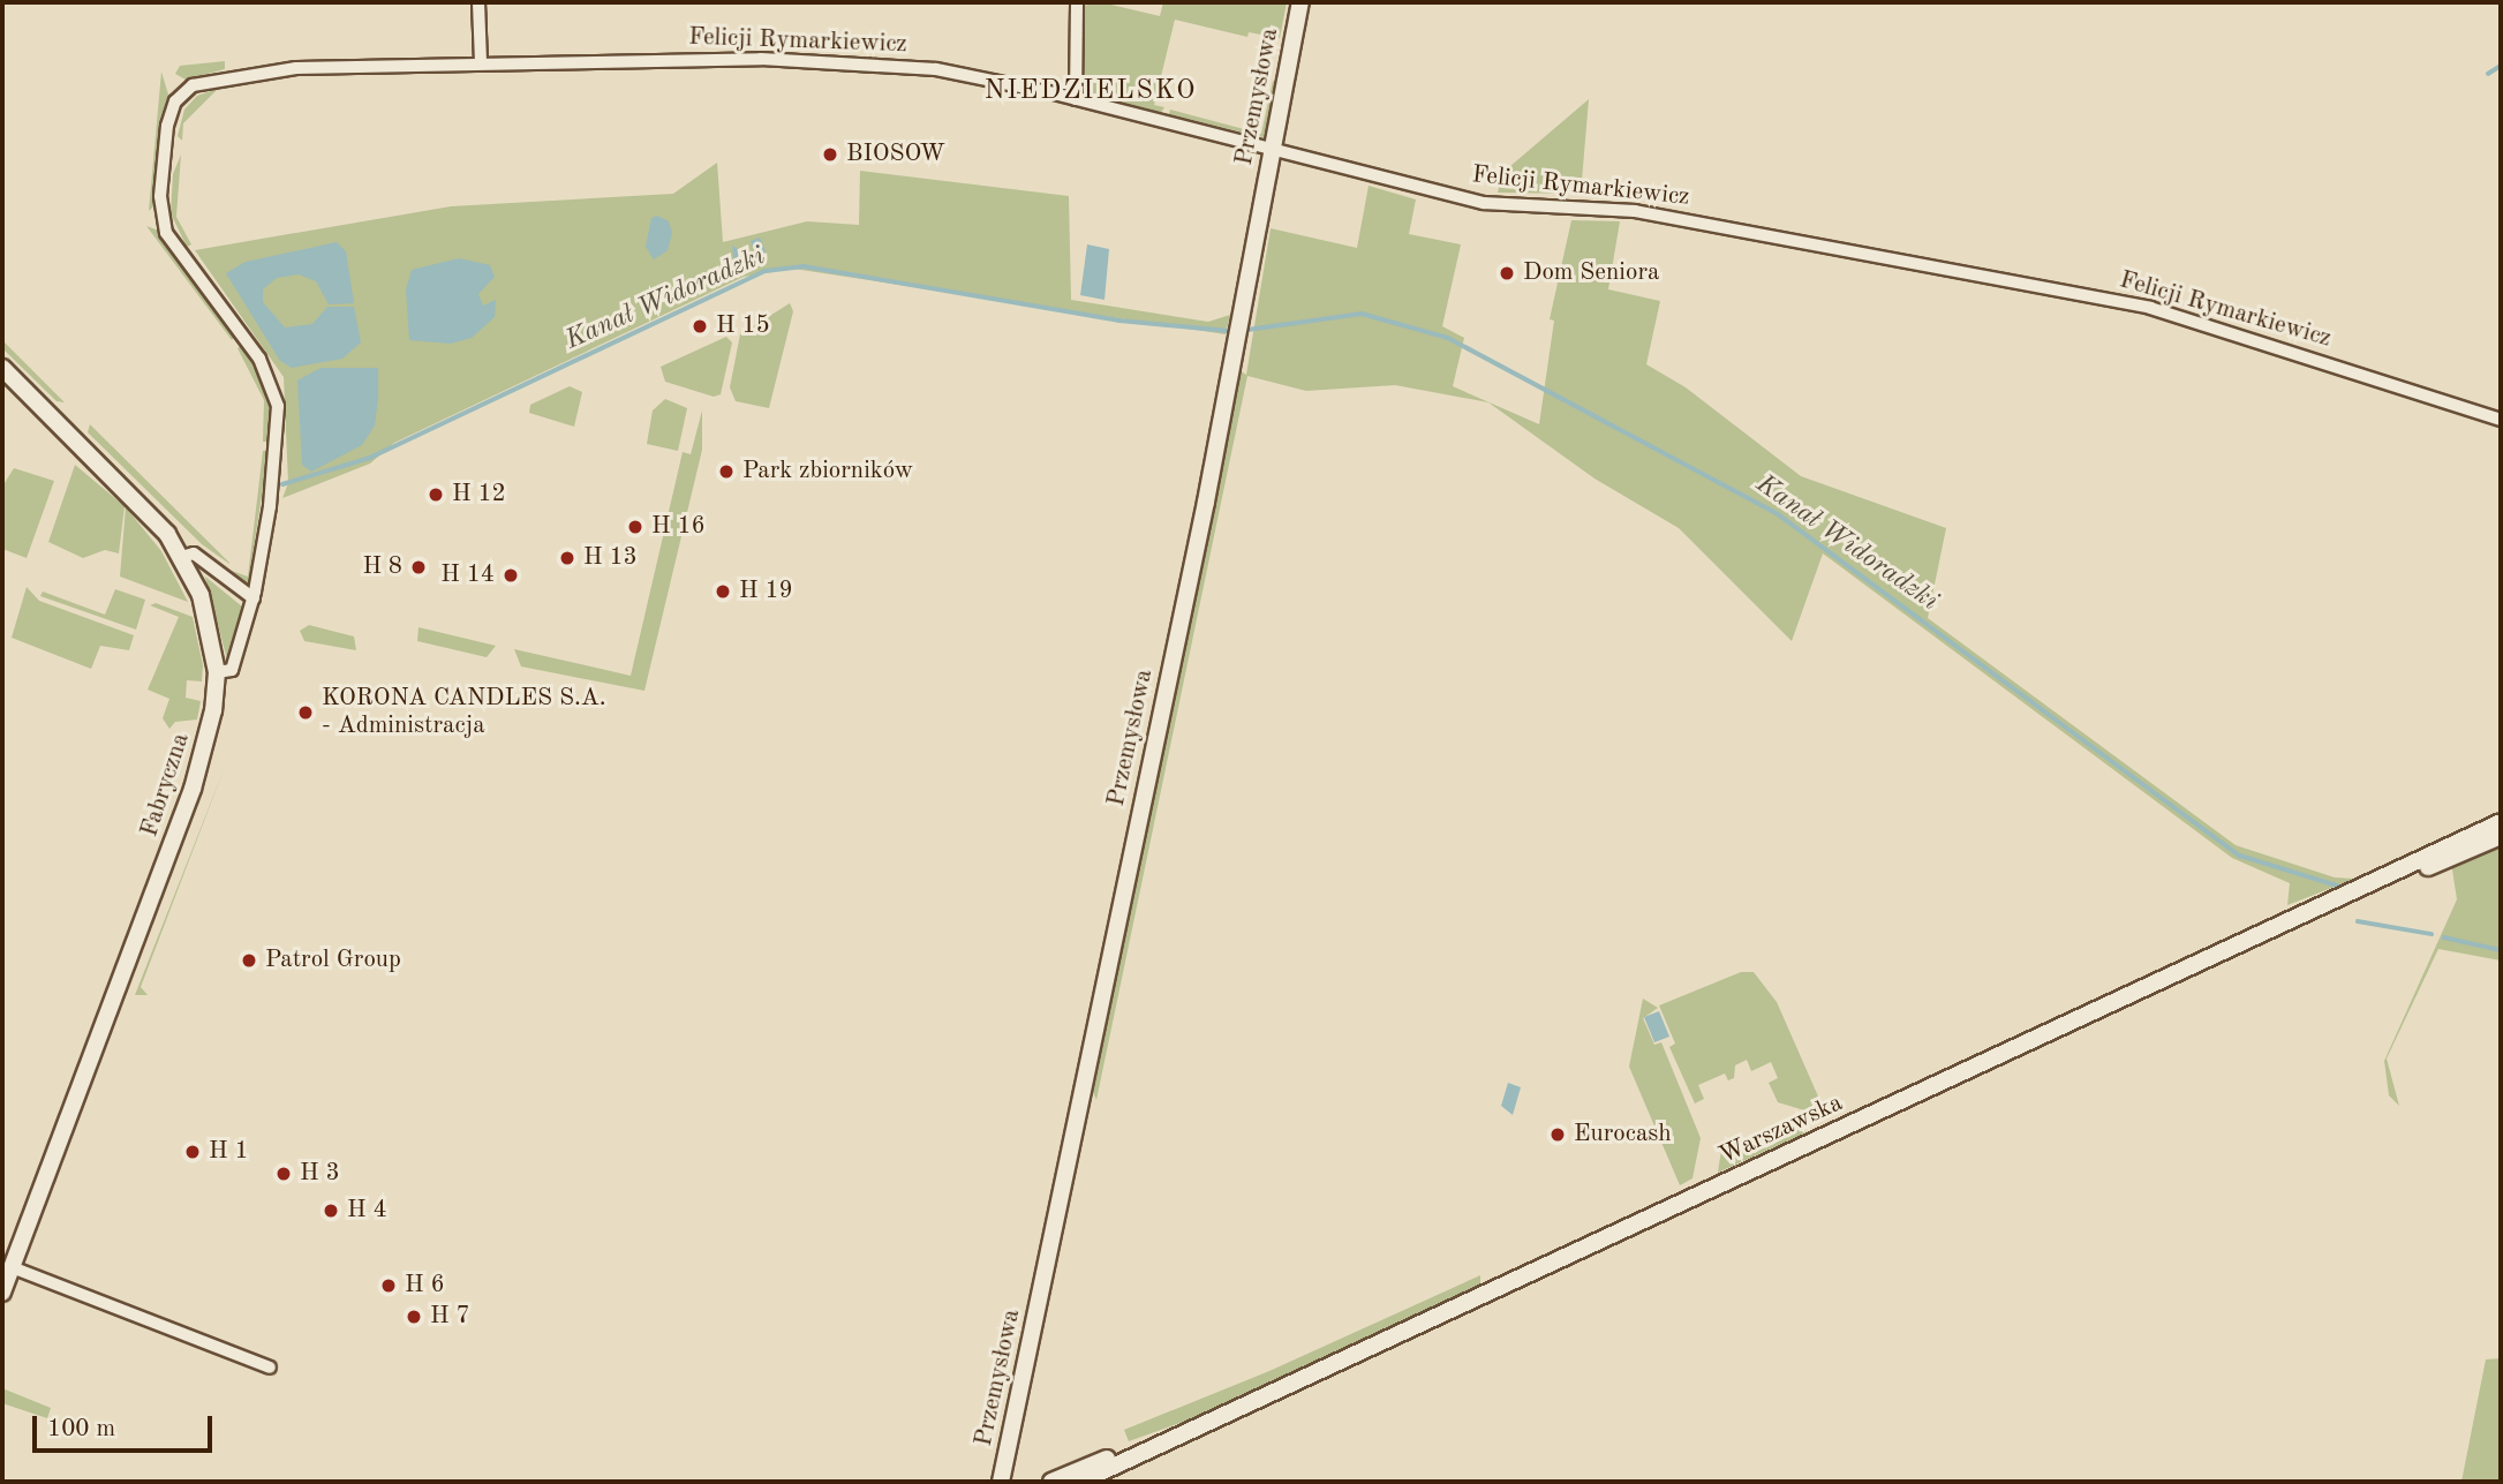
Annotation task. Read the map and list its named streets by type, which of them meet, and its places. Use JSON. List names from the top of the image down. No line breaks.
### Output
{"streets":{"street":["Felicji Rymarkiewicz","Przemysłowa","Fabryczna","Warszawska"]},"crossings":[["Felicji Rymarkiewicz","Przemysłowa"],["Felicji Rymarkiewicz","Fabryczna"]],"districts":["NIEDZIELSKO"],"water":["Kanał Widoradzki"],"places":["BIOSOW","Dom Seniora","H 15","Park zbiorników","H 12","H 16","H 13","H 8","H 14","H 19","KORONA CANDLES S.A. - Administracja","Patrol Group","Eurocash","H 1","H 3","H 4","H 6","H 7"],"scale_bar":"100 m"}
